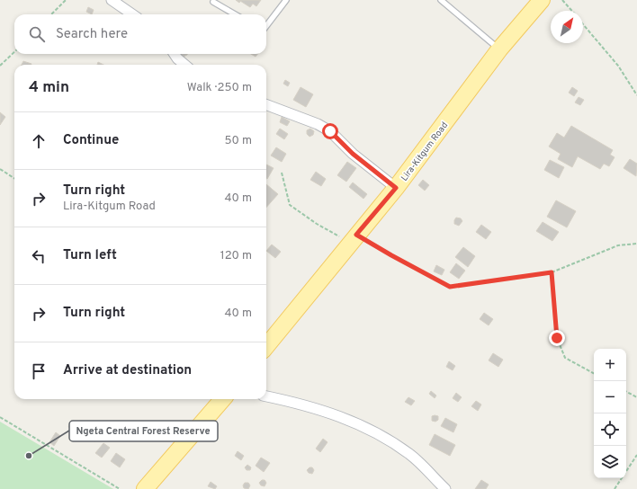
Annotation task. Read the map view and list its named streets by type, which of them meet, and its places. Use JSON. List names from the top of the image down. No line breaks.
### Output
{"streets":{"main road":["Lira-Kitgum Road"]},"places":["Ngeta Central Forest Reserve"],"north":"top right","page":{"search":"Search here","heading":["4 min","Walk · 250 m"],"list":[["Continue","50 m"],["Turn right","Lira-Kitgum Road","40 m"],["Turn left","120 m"],["Turn right","40 m"],"Arrive at destination"],"map_buttons":["+","−"]}}
